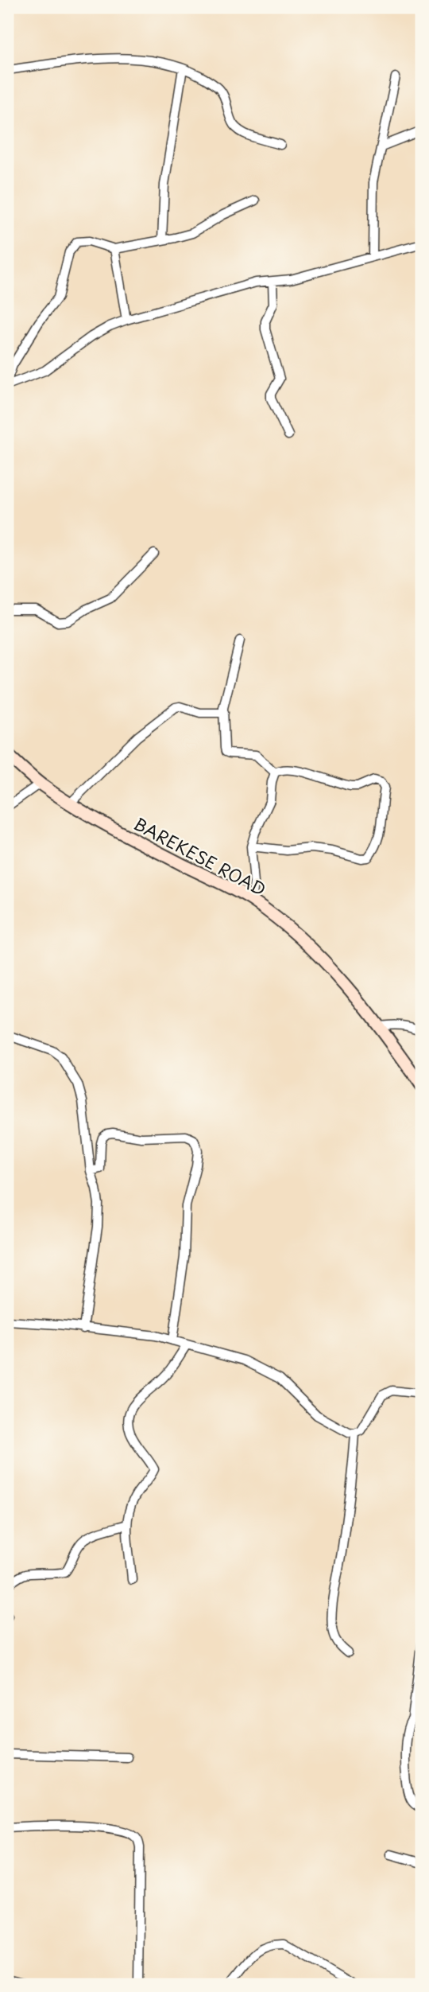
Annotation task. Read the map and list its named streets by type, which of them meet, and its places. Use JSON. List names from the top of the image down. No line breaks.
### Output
{"streets":{"main road":["BAREKESE ROAD"]}}
